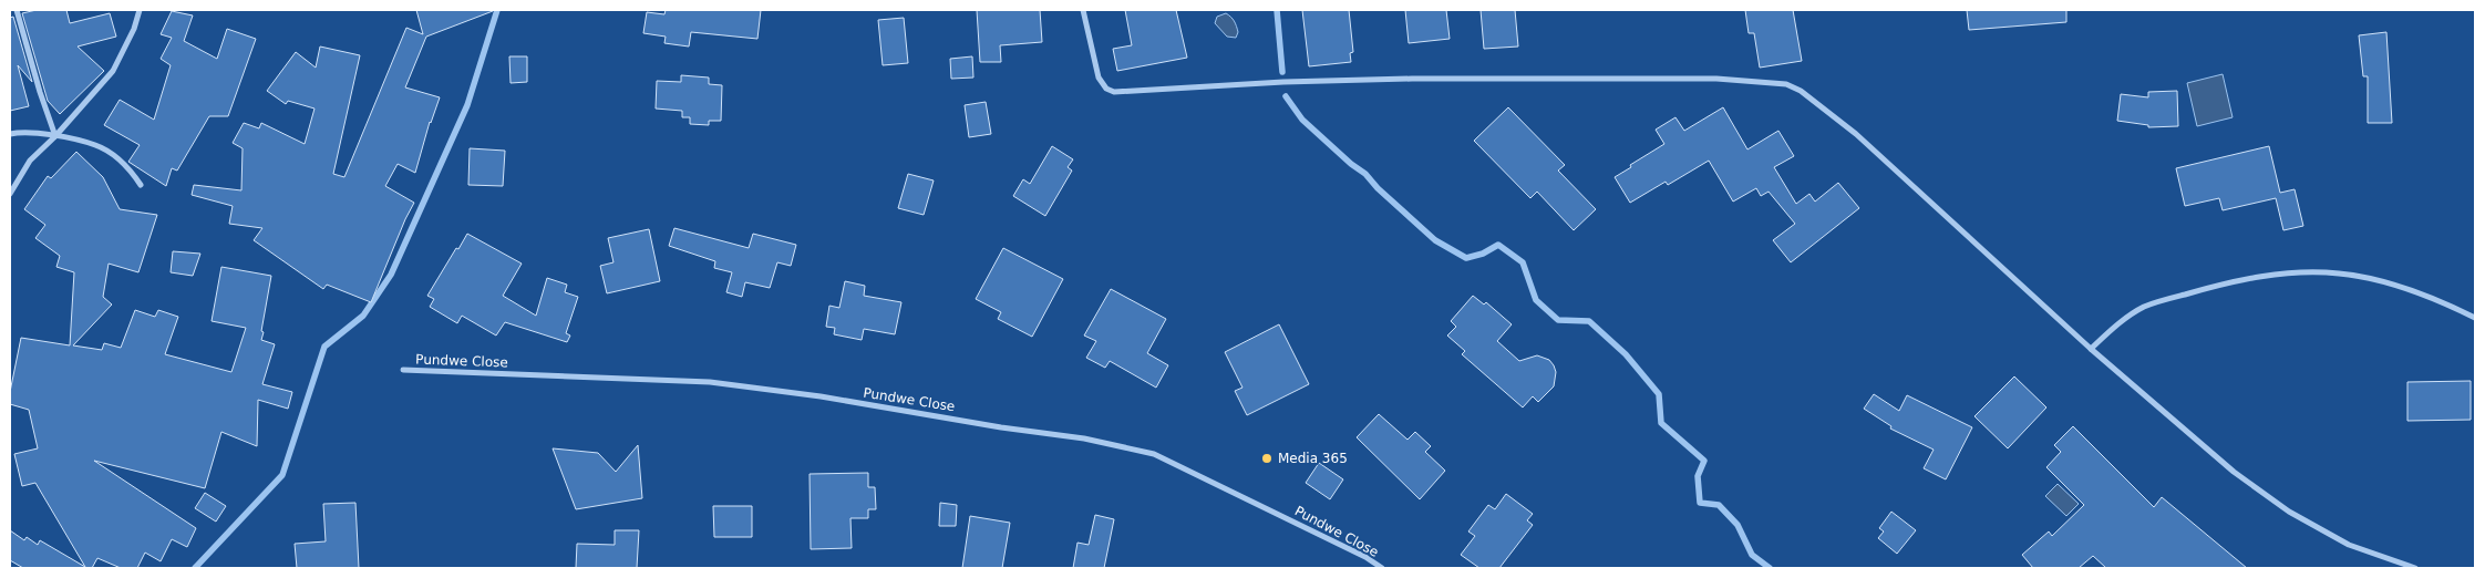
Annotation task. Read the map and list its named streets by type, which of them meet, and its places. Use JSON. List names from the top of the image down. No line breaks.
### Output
{"streets":{"street":["Pundwe Close"]},"places":["Media 365"]}
